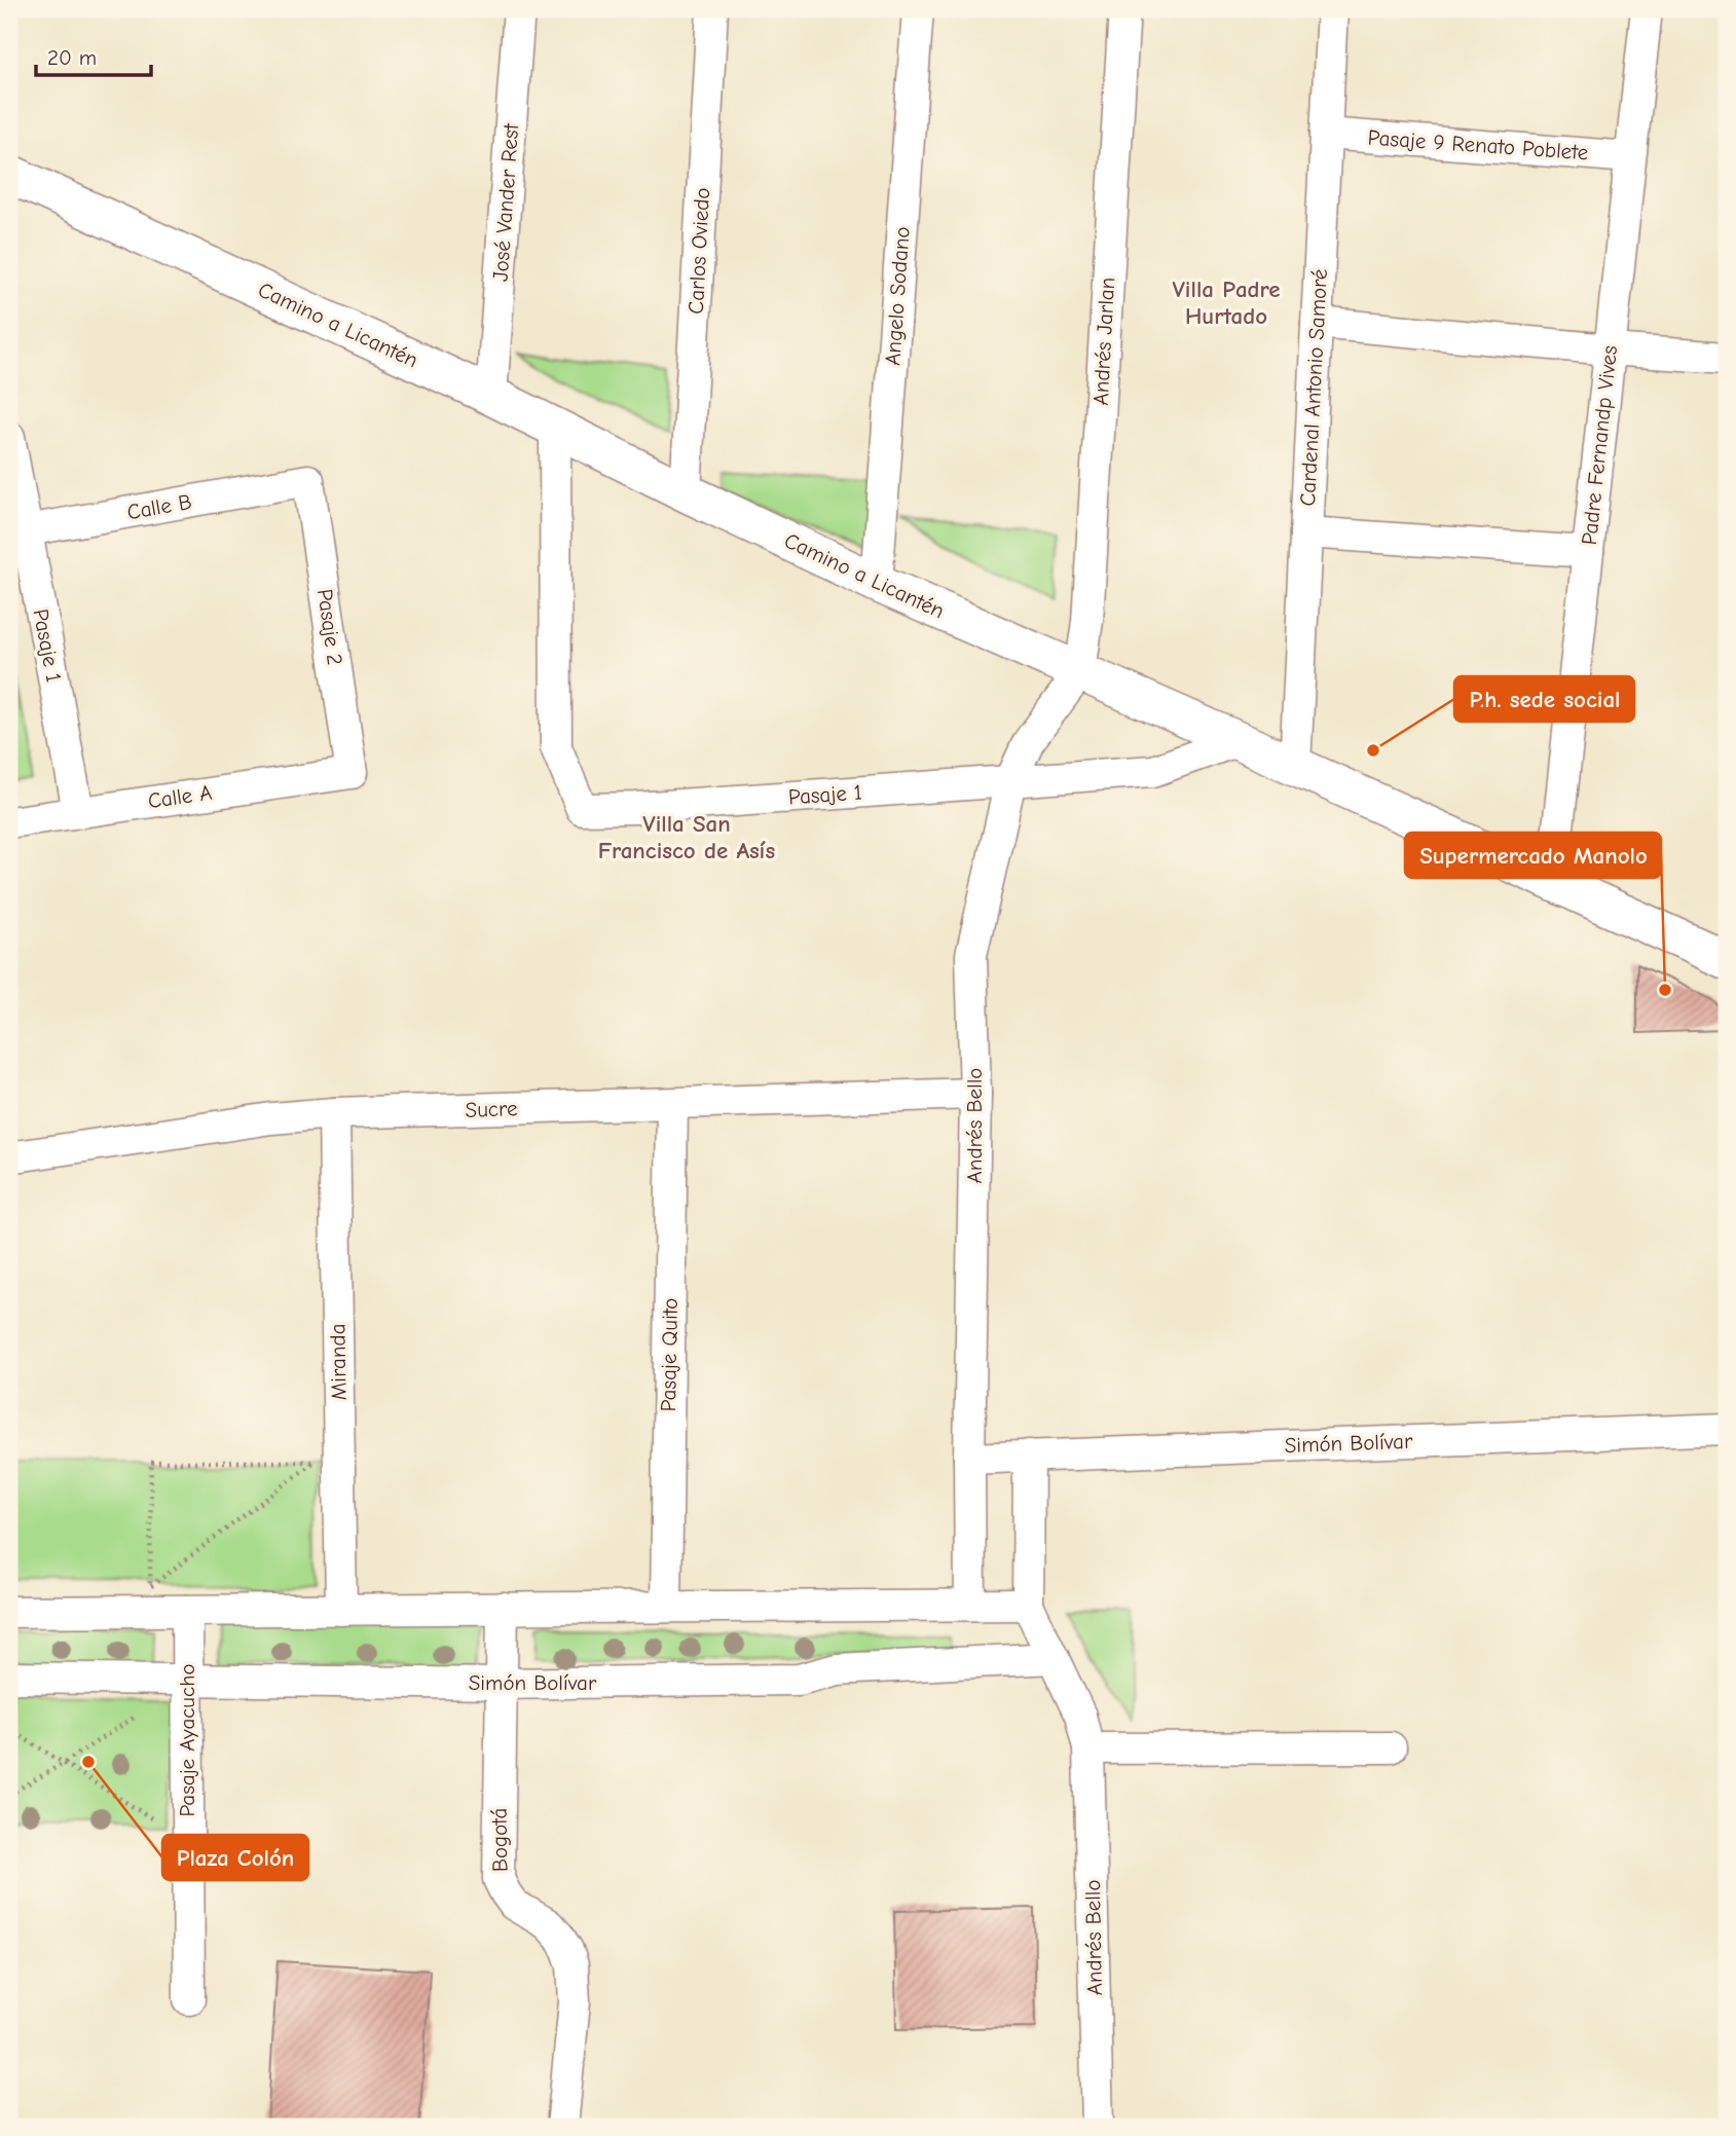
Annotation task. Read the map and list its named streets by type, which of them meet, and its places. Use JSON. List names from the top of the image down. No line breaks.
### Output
{"streets":{"street":["Pasaje 9 Renato Poblete","José Vander Rest","Carlos Oviedo","Angelo Sodano","Camino a Licantén","Andrés Jarlan","Cardenal Antonio Samoré","Padre Fernandp Vives","Calle B","Pasaje 2","Pasaje 1","Calle A","Sucre","Andrés Bello","Pasaje Quito","Miranda","Simón Bolívar","Pasaje Ayacucho","Bogotá"]},"crossings":[["Pasaje 9 Renato Poblete","Cardenal Antonio Samoré"],["Pasaje 9 Renato Poblete","Padre Fernandp Vives"],["José Vander Rest","Camino a Licantén"],["Carlos Oviedo","Camino a Licantén"],["Angelo Sodano","Camino a Licantén"],["Camino a Licantén","Andrés Jarlan"],["Camino a Licantén","Cardenal Antonio Samoré"],["Camino a Licantén","Padre Fernandp Vives"],["Camino a Licantén","Pasaje 1"],["Camino a Licantén","Andrés Bello"],["Andrés Jarlan","Andrés Bello"],["Calle B","Pasaje 2"],["Calle B","Pasaje 1"],["Pasaje 2","Calle A"],["Pasaje 1","Calle A"],["Pasaje 1","Andrés Bello"],["Sucre","Andrés Bello"],["Sucre","Pasaje Quito"],["Sucre","Miranda"],["Andrés Bello","Simón Bolívar"],["Simón Bolívar","Pasaje Ayacucho"],["Simón Bolívar","Bogotá"]],"districts":["Villa Padre Hurtado","Villa San Francisco de Asís"],"places":["P.h. sede social","Supermercado Manolo","Plaza Colón"],"scale_bar":"20 m"}
